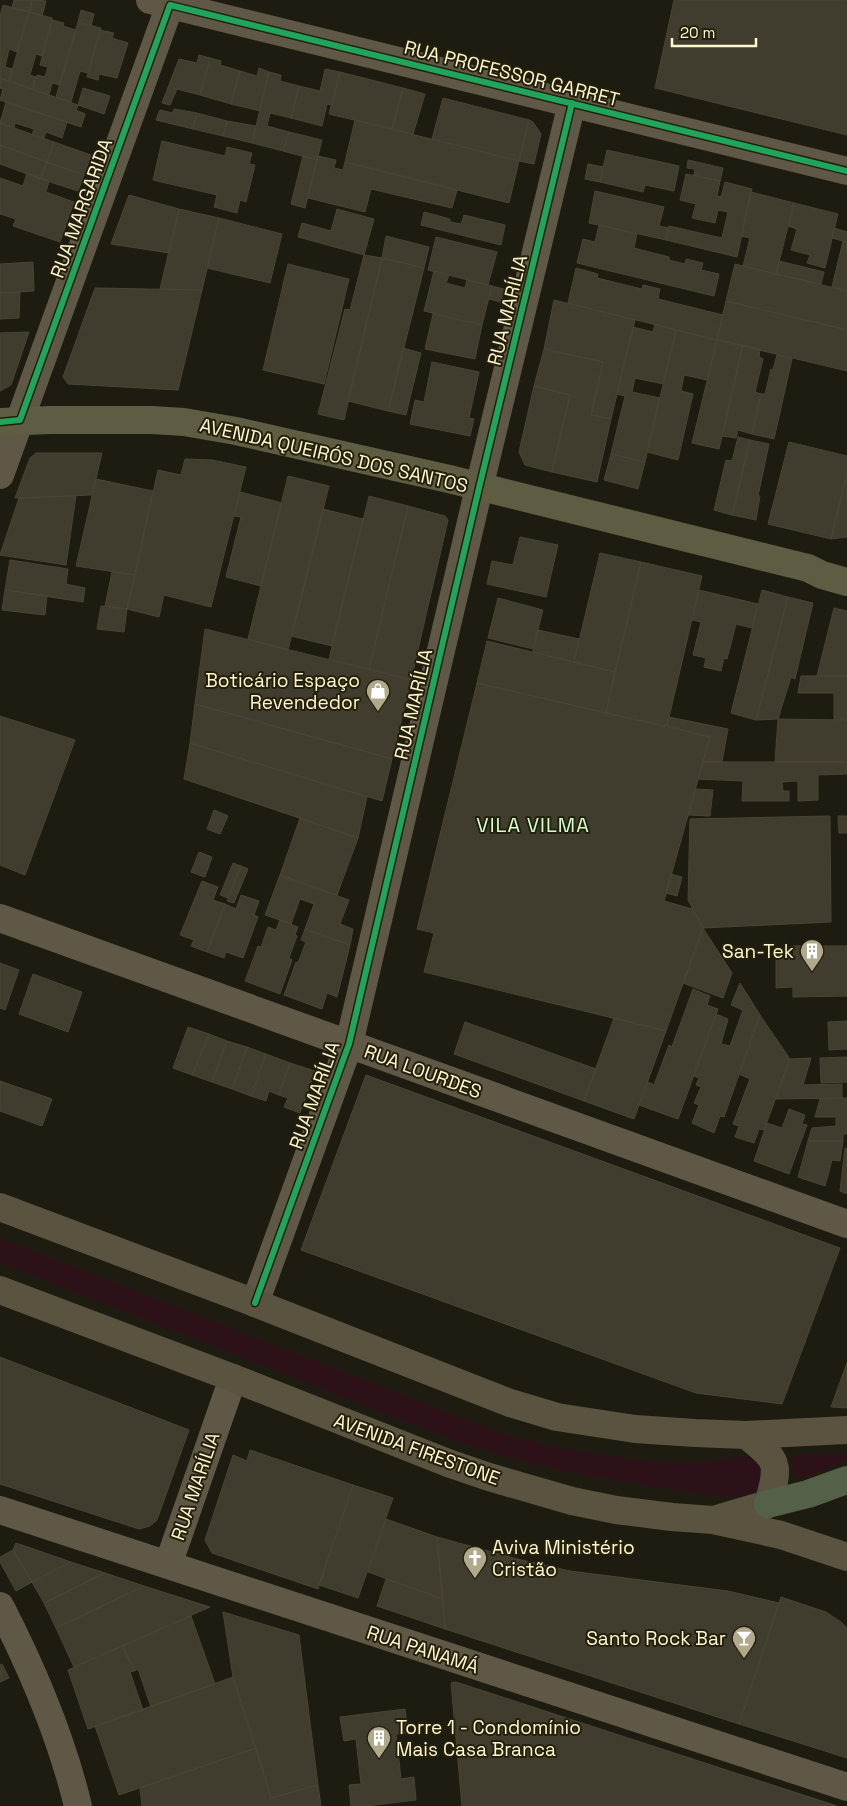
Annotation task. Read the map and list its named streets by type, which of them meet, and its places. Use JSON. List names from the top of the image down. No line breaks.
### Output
{"streets":{"main road":["AVENIDA QUEIRÓS DOS SANTOS","AVENIDA FIRESTONE"],"street":["RUA PROFESSOR GARRET","RUA MARGARIDA","RUA MARÍLIA","RUA LOURDES","RUA PANAMÁ"]},"crossings":[["RUA PROFESSOR GARRET","RUA MARGARIDA"],["RUA PROFESSOR GARRET","RUA MARÍLIA"],["RUA MARGARIDA","AVENIDA QUEIRÓS DOS SANTOS"],["RUA MARÍLIA","AVENIDA QUEIRÓS DOS SANTOS"],["RUA MARÍLIA","RUA LOURDES"],["RUA MARÍLIA","AVENIDA FIRESTONE"],["RUA MARÍLIA","RUA PANAMÁ"]],"districts":["VILA VILMA"],"places":{"shop":["Boticário Espaço Revendedor"],"building":["San-Tek","Torre 1 - Condomínio Mais Casa Branca"],"church":["Aviva Ministério Cristão"],"bar":["Santo Rock Bar"]},"scale_bar":"20 m"}
